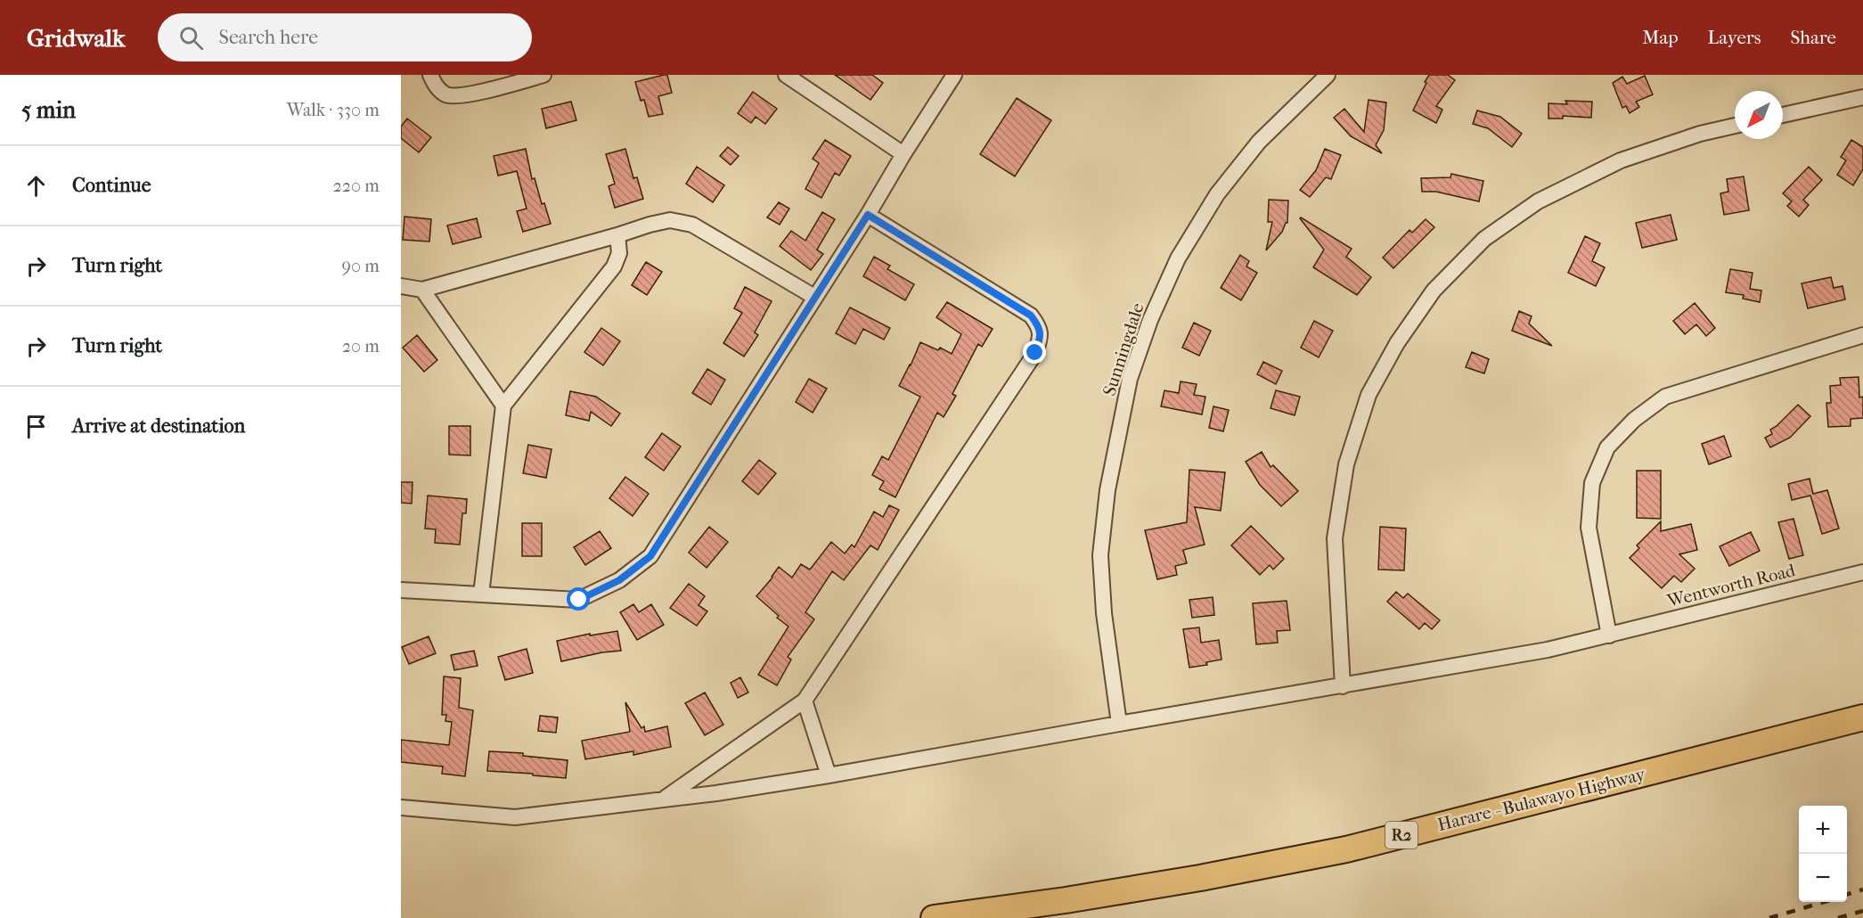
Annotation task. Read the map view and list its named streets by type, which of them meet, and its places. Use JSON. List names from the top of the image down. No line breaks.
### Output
{"streets":{"highway":["Harare - Bulawayo Highway","R2"],"street":["Sunningdale","Wentworth Road"]},"crossings":[["Sunningdale","Wentworth Road"]],"north":"bottom left","page":{"header":"Gridwalk","search":"Search here","nav":["Map","Layers","Share"],"heading":["5 min","Walk · 330 m"],"list":[["Continue","220 m"],["Turn right","90 m"],["Turn right","20 m"],"Arrive at destination"],"map_buttons":["+","−"]}}
